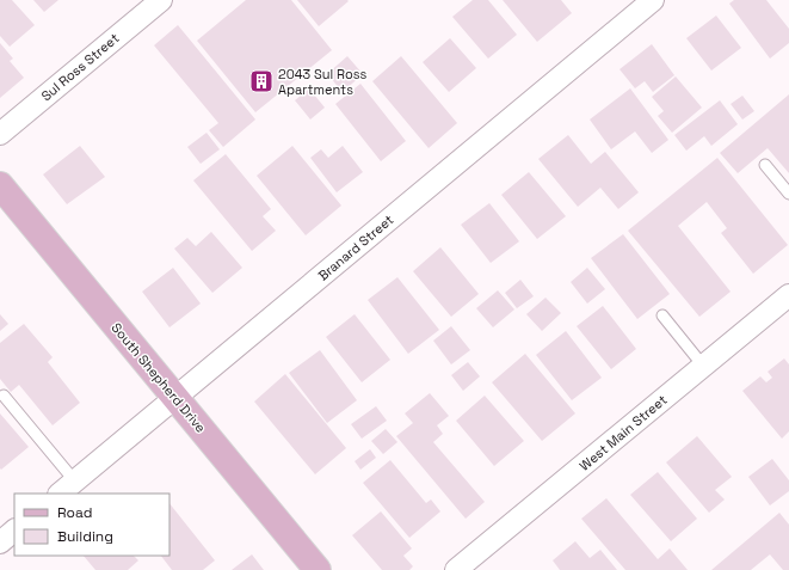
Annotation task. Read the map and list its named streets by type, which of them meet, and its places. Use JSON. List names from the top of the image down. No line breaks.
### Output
{"streets":{"main road":["South Shepherd Drive"],"street":["Sul Ross Street","Branard Street","West Main Street"]},"crossings":[["Branard Street","South Shepherd Drive"]],"places":{"building":["2043 Sul Ross Apartments"]},"legend":["Road","Building"]}
